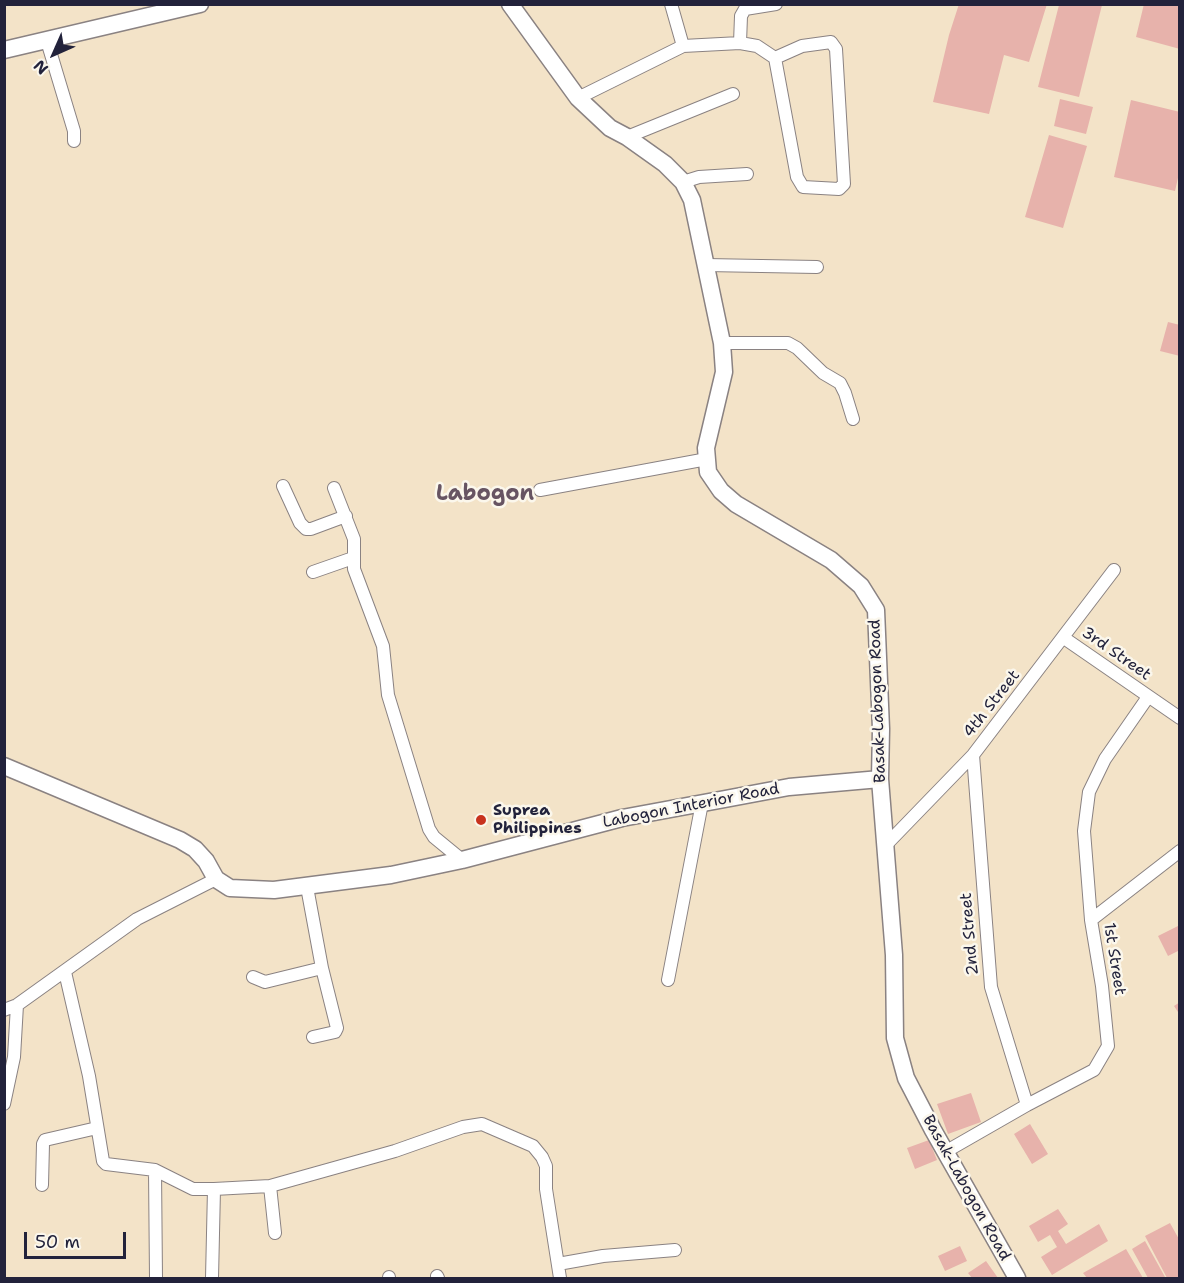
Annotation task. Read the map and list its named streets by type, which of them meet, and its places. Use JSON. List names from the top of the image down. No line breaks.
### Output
{"streets":{"street":["3rd Street","Basak-Labogon Road","4th Street","Labogon Interior Road","2nd Street","1st Street"]},"crossings":[["3rd Street","4th Street"],["3rd Street","1st Street"],["Basak-Labogon Road","4th Street"],["Basak-Labogon Road","Labogon Interior Road"],["Basak-Labogon Road","1st Street"],["4th Street","2nd Street"],["2nd Street","1st Street"]],"districts":["Labogon"],"places":["Suprea Philippines"],"scale_bar":"50 m","north":"bottom left"}
